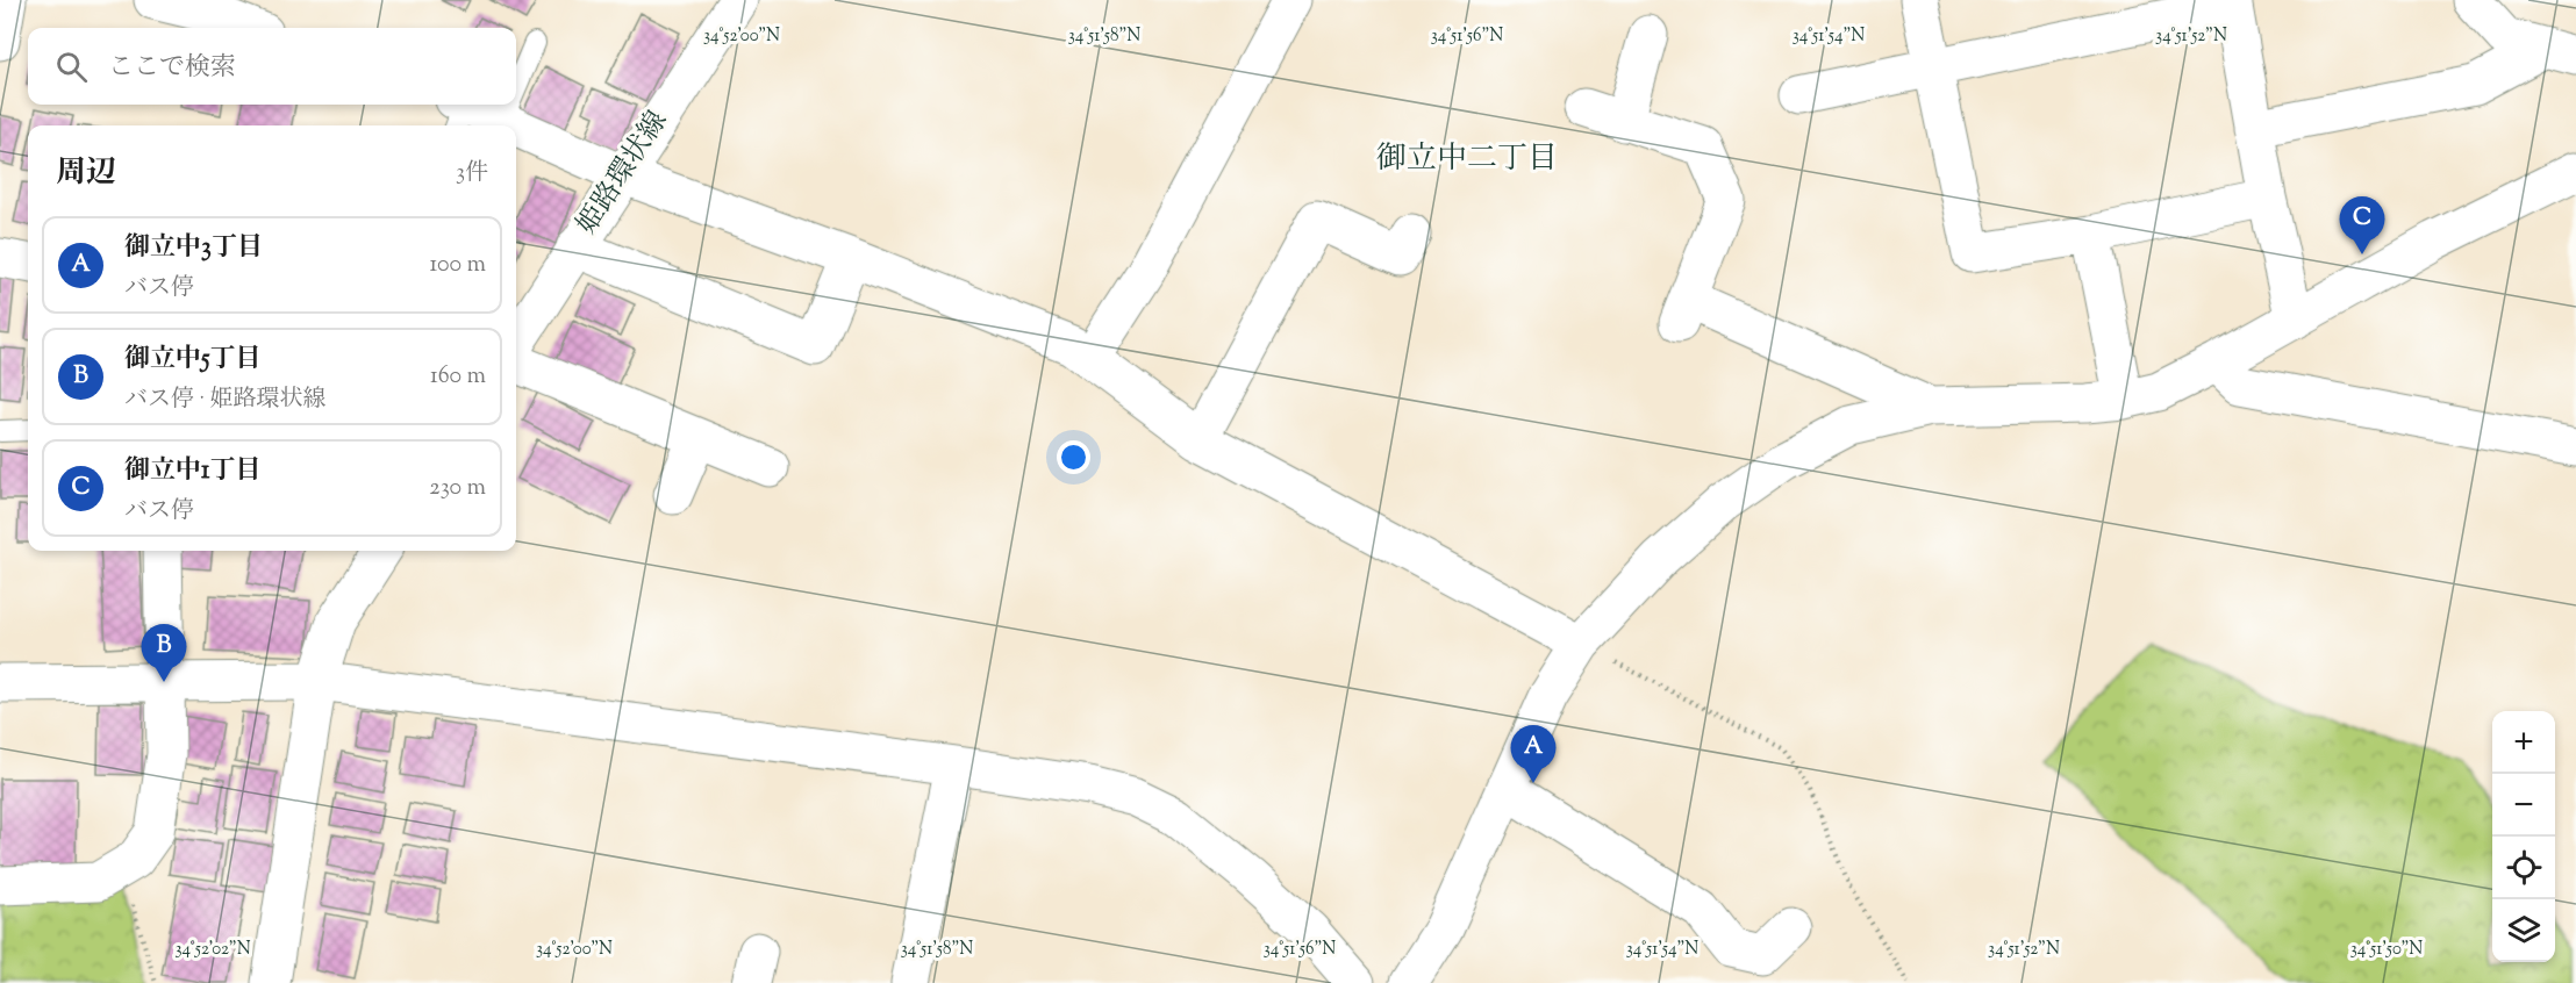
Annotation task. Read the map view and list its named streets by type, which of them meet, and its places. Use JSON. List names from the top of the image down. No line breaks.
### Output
{"streets":{"street":["姫路環状線"]},"districts":["御立中二丁目"],"page":{"search":"ここで検索","heading":["周辺","3件"],"pins":["C","B","A"],"list":[{"mark":"A","name":"御立中3丁目","note":"バス停","value":"100 m"},{"mark":"B","name":"御立中5丁目","note":"バス停 · 姫路環状線","value":"160 m"},{"mark":"C","name":"御立中1丁目","note":"バス停","value":"230 m"}],"map_buttons":["+","−"]},"coordinates":["34°51'56\"N","34°51'54\"N","34°51'52\"N","34°52'00\"N","34°51'58\"N","34°52'02\"N","34°51'50\"N"]}
